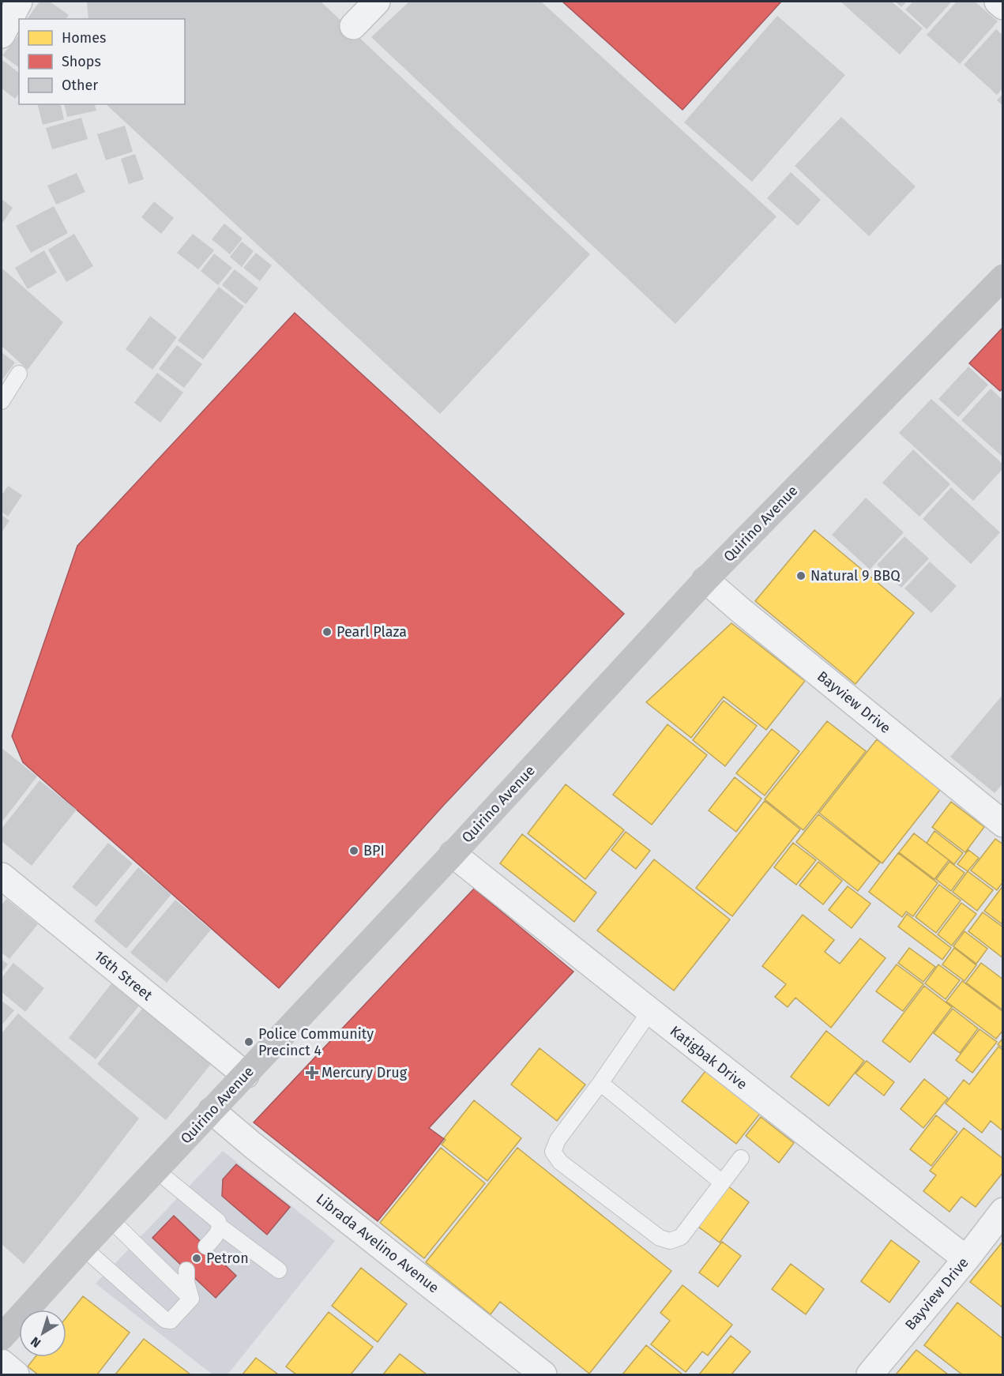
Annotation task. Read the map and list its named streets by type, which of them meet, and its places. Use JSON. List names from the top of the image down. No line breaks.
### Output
{"streets":{"main road":["Quirino Avenue"],"street":["Bayview Drive","16th Street","Katigbak Drive","Librada Avelino Avenue"]},"crossings":[["Quirino Avenue","Bayview Drive"],["Quirino Avenue","16th Street"],["Quirino Avenue","Katigbak Drive"],["Quirino Avenue","Librada Avelino Avenue"],["Bayview Drive","Katigbak Drive"]],"places":{"other":["Natural 9 BBQ","Pearl Plaza","BPI","Police Community Precinct 4","Petron"],"health":["Mercury Drug"]},"legend":["Homes","Shops","Other"],"north":"bottom left"}
